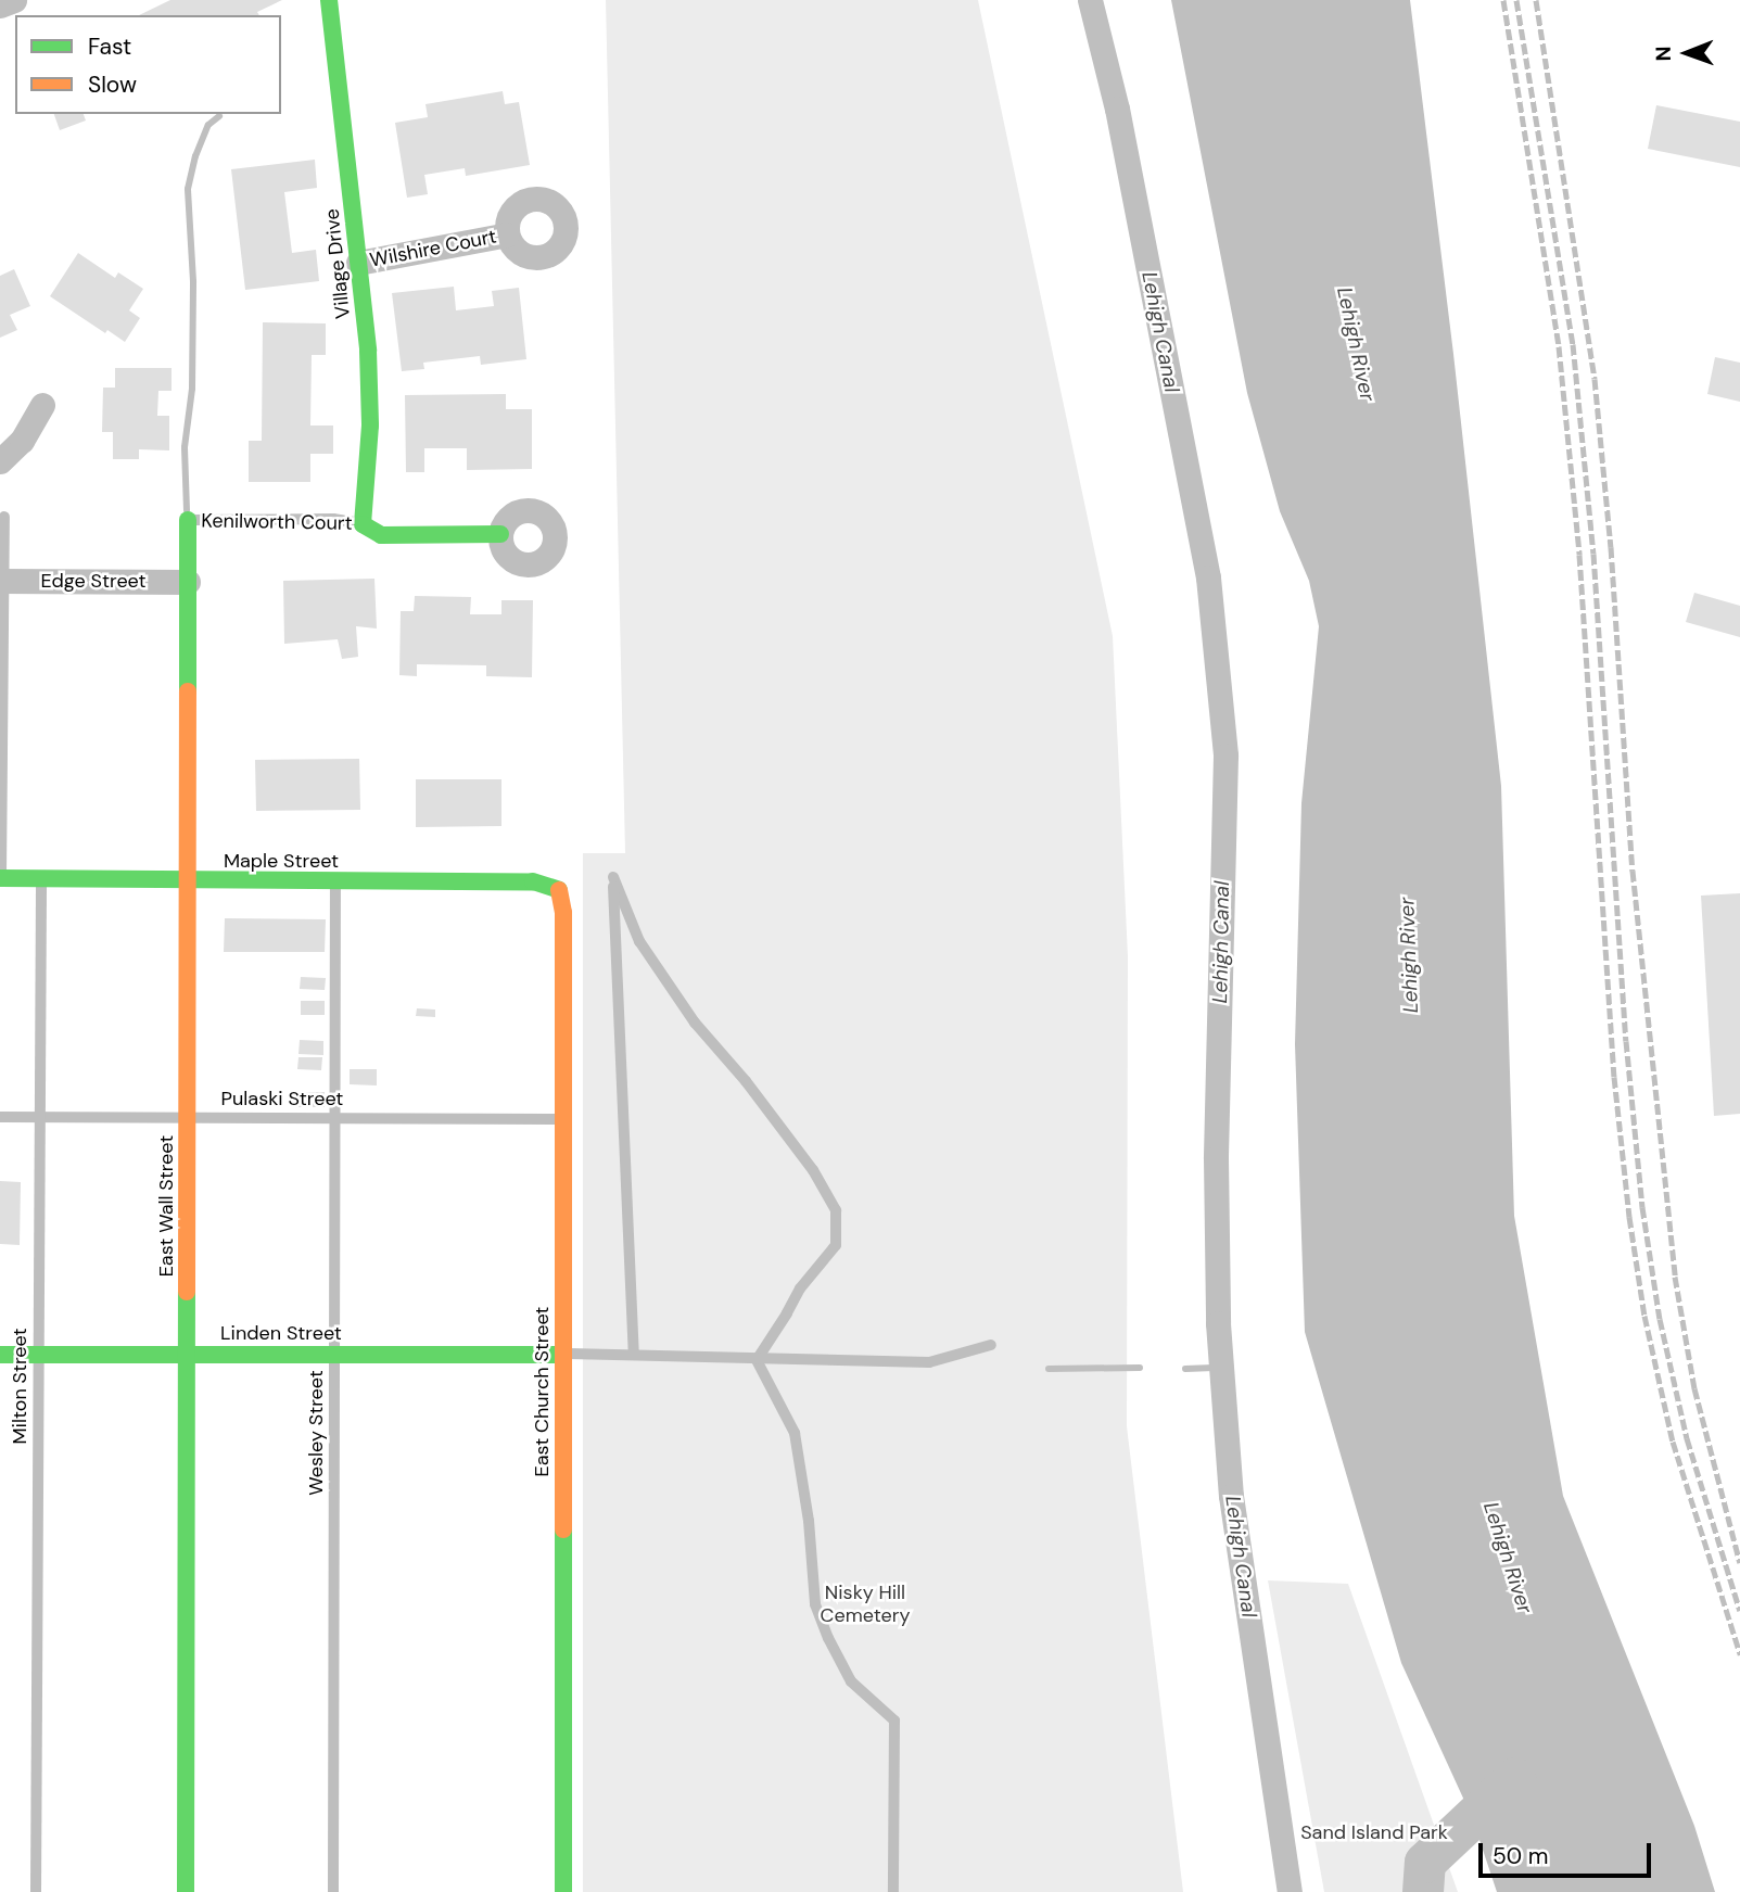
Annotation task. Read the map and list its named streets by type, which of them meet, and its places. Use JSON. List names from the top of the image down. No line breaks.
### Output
{"streets":{"street":["Wilshire Court","Village Drive","Kenilworth Court","Edge Street","Maple Street","East Wall Street","Linden Street","East Church Street"],"lane":["Pulaski Street","Milton Street","Wesley Street"]},"crossings":[["Wilshire Court","Village Drive"],["Village Drive","Kenilworth Court"],["Kenilworth Court","East Wall Street"],["Edge Street","East Wall Street"],["Maple Street","East Wall Street"],["Maple Street","Milton Street"],["Maple Street","East Church Street"],["Maple Street","Wesley Street"],["Pulaski Street","East Wall Street"],["Pulaski Street","Milton Street"],["Pulaski Street","East Church Street"],["Pulaski Street","Wesley Street"],["East Wall Street","Linden Street"],["Linden Street","Milton Street"],["Linden Street","East Church Street"],["Linden Street","Wesley Street"]],"water":["Lehigh Canal","Lehigh River"],"parks":["Nisky Hill Cemetery","Sand Island Park"],"legend":["Fast","Slow"],"scale_bar":"50 m","north":"left"}
